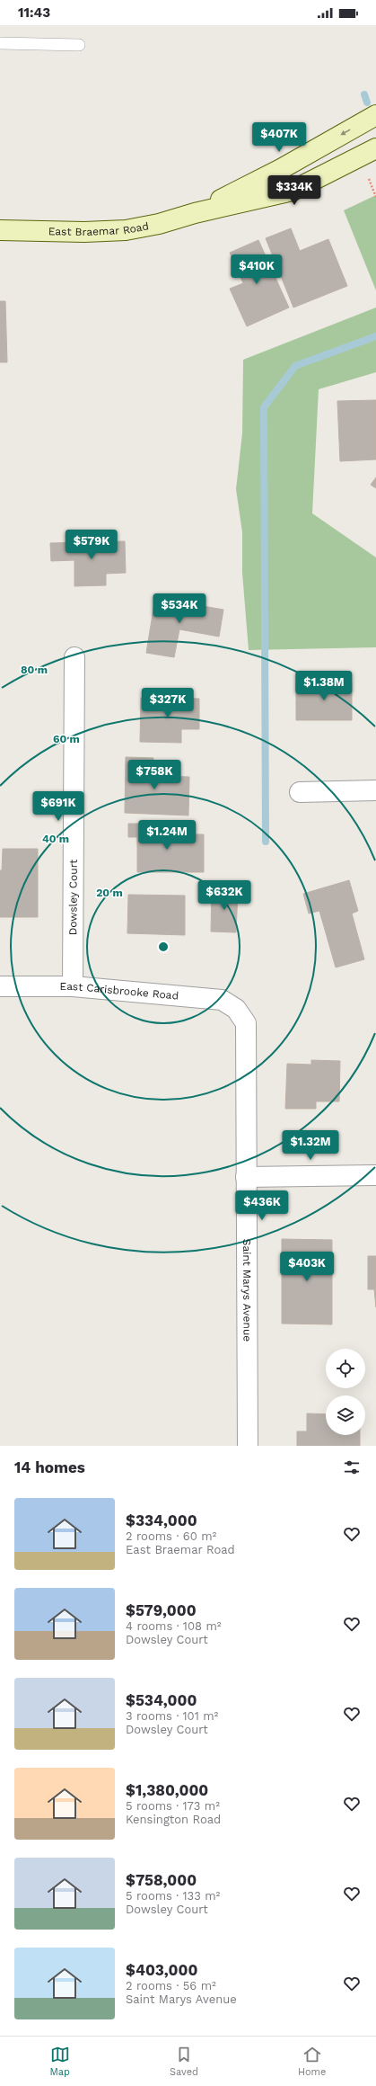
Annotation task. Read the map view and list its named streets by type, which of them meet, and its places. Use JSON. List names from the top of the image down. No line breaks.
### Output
{"streets":{"street":["East Braemar Road","Dowsley Court","East Carisbrooke Road","Saint Marys Avenue"]},"crossings":[["Dowsley Court","East Carisbrooke Road"],["East Carisbrooke Road","Saint Marys Avenue"]],"page":{"status":"11:43","price":["$407K","$334K","$410K","$579K","$534K","$1.38M","$327K","$758K","$691K","$1.24M","$632K","$1.32M","$436K","$403K"],"heading":"14 homes","list":[{"name":"$334,000","note":"2 rooms · 60 m² · East Braemar Road"},{"name":"$579,000","note":"4 rooms · 108 m² · Dowsley Court"},{"name":"$534,000","note":"3 rooms · 101 m² · Dowsley Court"},{"name":"$1,380,000","note":"5 rooms · 173 m² · Kensington Road"},{"name":"$758,000","note":"5 rooms · 133 m² · Dowsley Court"},{"name":"$403,000","note":"2 rooms · 56 m² · Saint Marys Avenue"}],"tabs":["Map","Saved","Home"]},"rings":["80 m","60 m","40 m","20 m"]}
